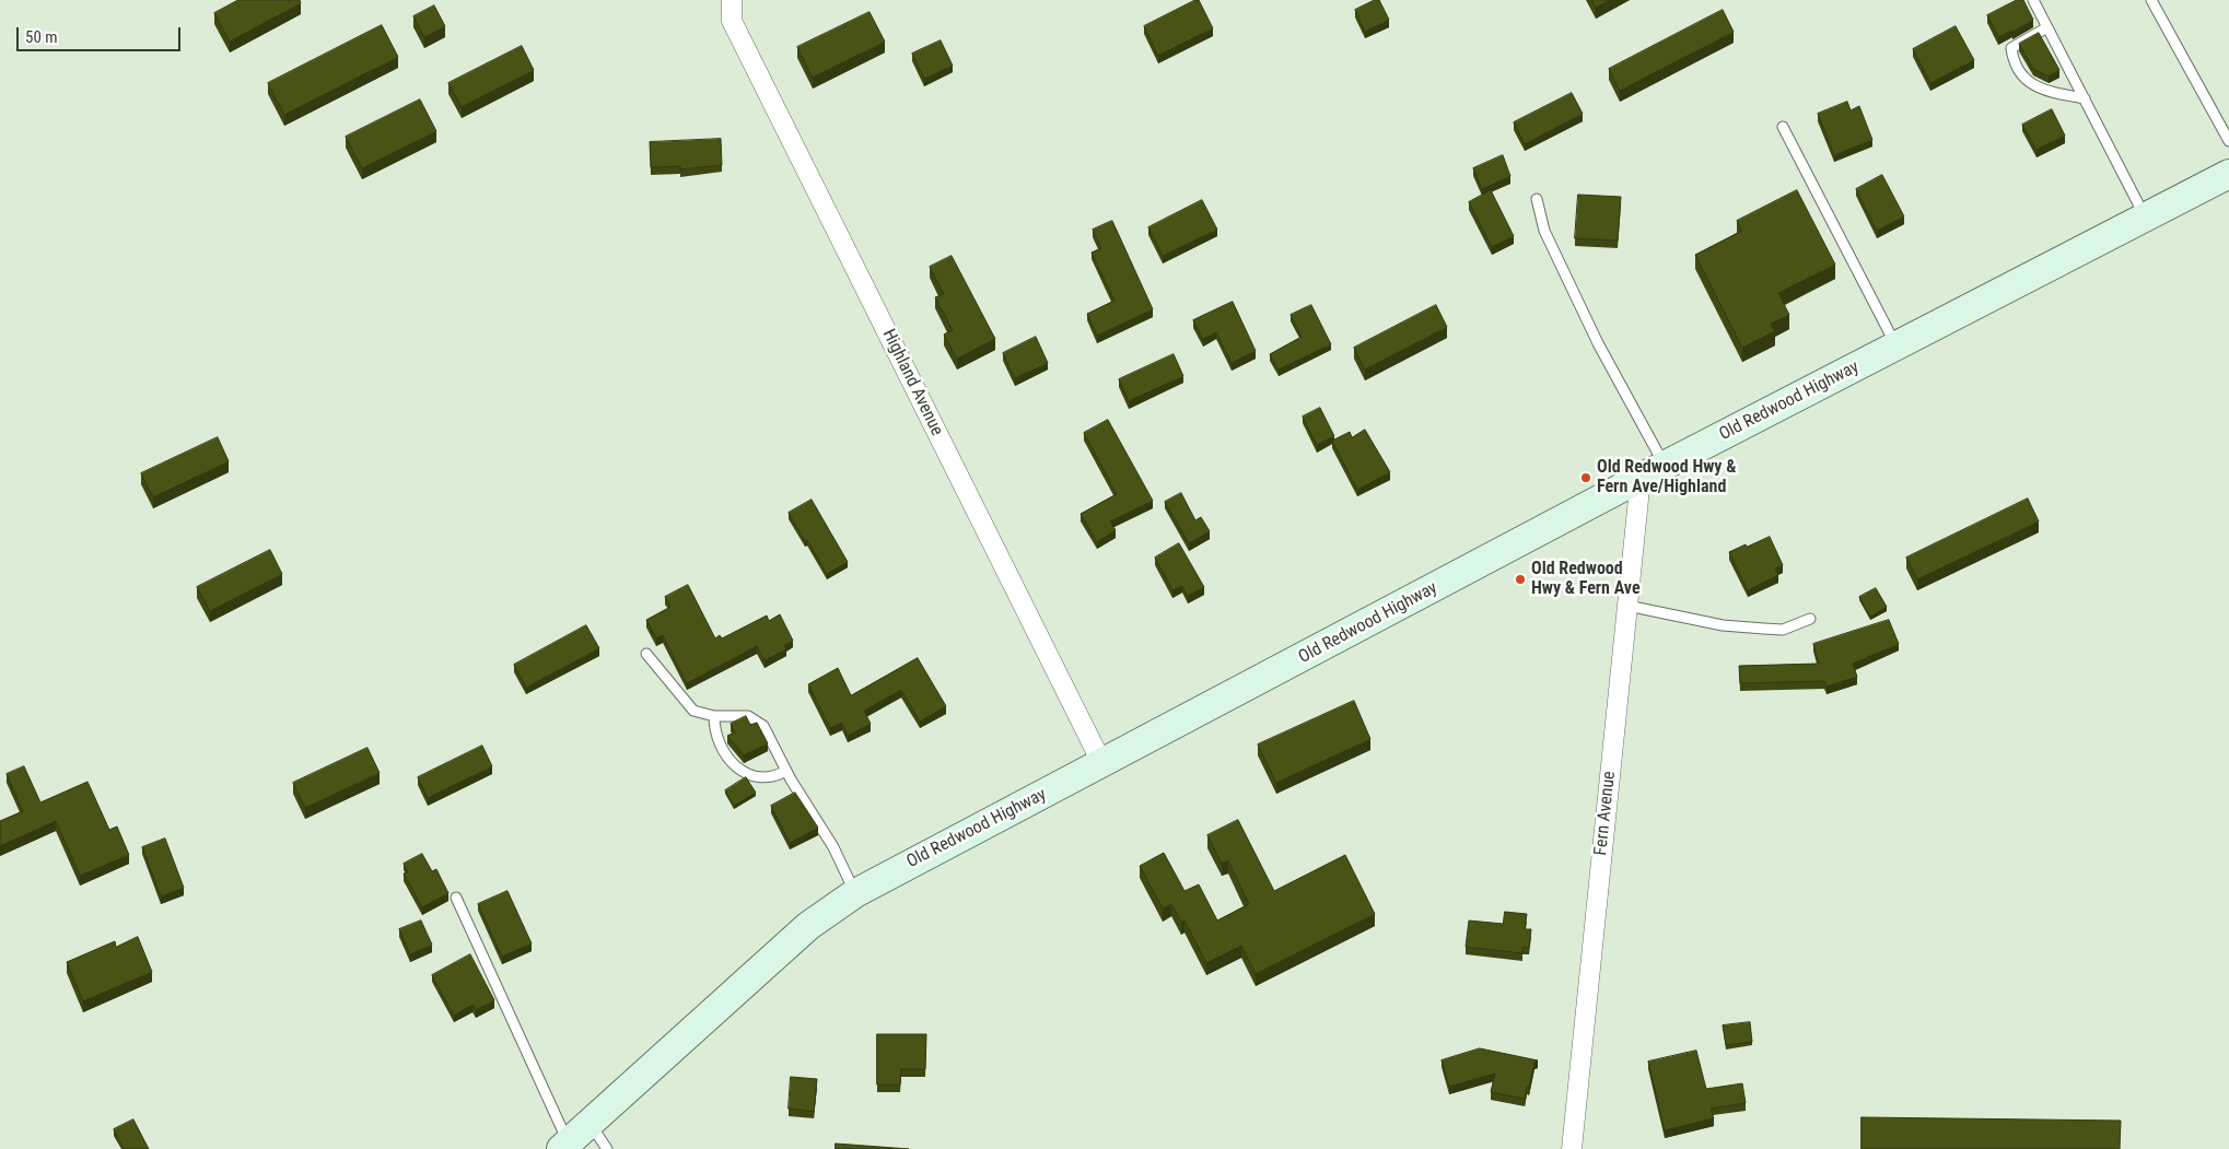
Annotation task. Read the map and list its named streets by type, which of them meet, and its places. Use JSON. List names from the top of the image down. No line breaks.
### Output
{"streets":{"main road":["Old Redwood Highway"],"street":["Highland Avenue","Fern Avenue"]},"crossings":[["Highland Avenue","Old Redwood Highway"],["Old Redwood Highway","Fern Avenue"]],"places":["Old Redwood Hwy & Fern Ave/Highland","Old Redwood Hwy & Fern Ave"],"scale_bar":"50 m"}
